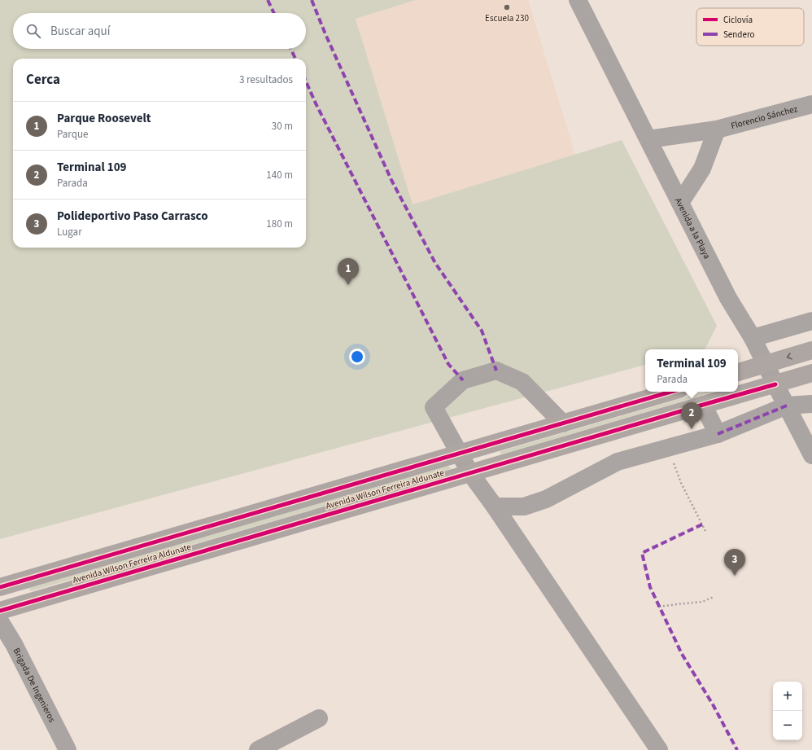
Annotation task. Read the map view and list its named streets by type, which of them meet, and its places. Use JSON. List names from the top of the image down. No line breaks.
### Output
{"streets":{"main road":["Avenida Wilson Ferreira Aldunate"],"street":["Florencio Sánchez","Avenida a la Playa","Brigada De Ingenieros"]},"crossings":[["Florencio Sánchez","Avenida a la Playa"],["Avenida a la Playa","Avenida Wilson Ferreira Aldunate"]],"places":["Escuela 230"],"legend":["Ciclovía","Sendero"],"page":{"search":"Buscar aquí","heading":["Cerca","3 resultados"],"list":[{"mark":"1","name":"Parque Roosevelt","note":"Parque","value":"30 m"},{"mark":"2","name":"Terminal 109","note":"Parada","value":"140 m"},{"mark":"3","name":"Polideportivo Paso Carrasco","note":"Lugar","value":"180 m"}],"pins":["1","2","3"],"popup":["Terminal 109","Parada"],"map_buttons":["+","−"]}}
